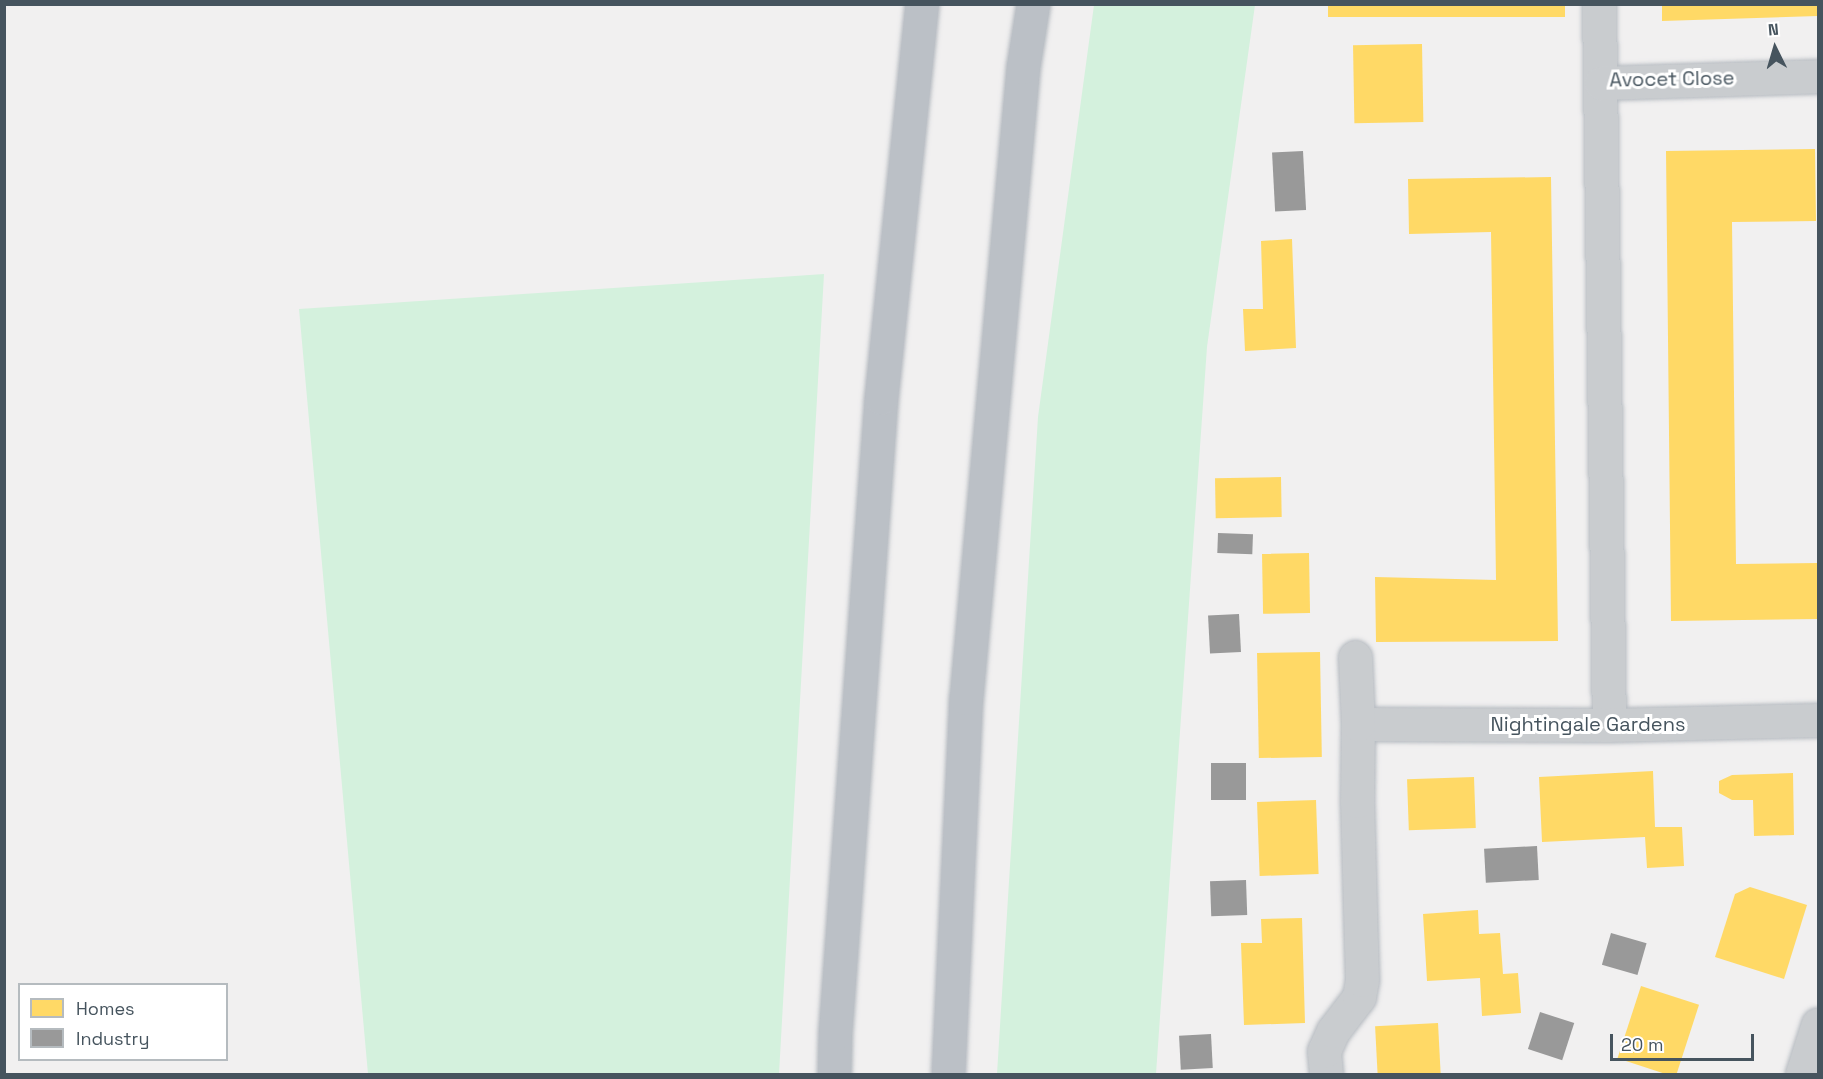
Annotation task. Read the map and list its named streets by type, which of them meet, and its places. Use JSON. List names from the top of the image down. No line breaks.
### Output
{"streets":{"street":["Avocet Close","Nightingale Gardens"]},"legend":["Homes","Industry"],"scale_bar":"20 m","north":"top"}
